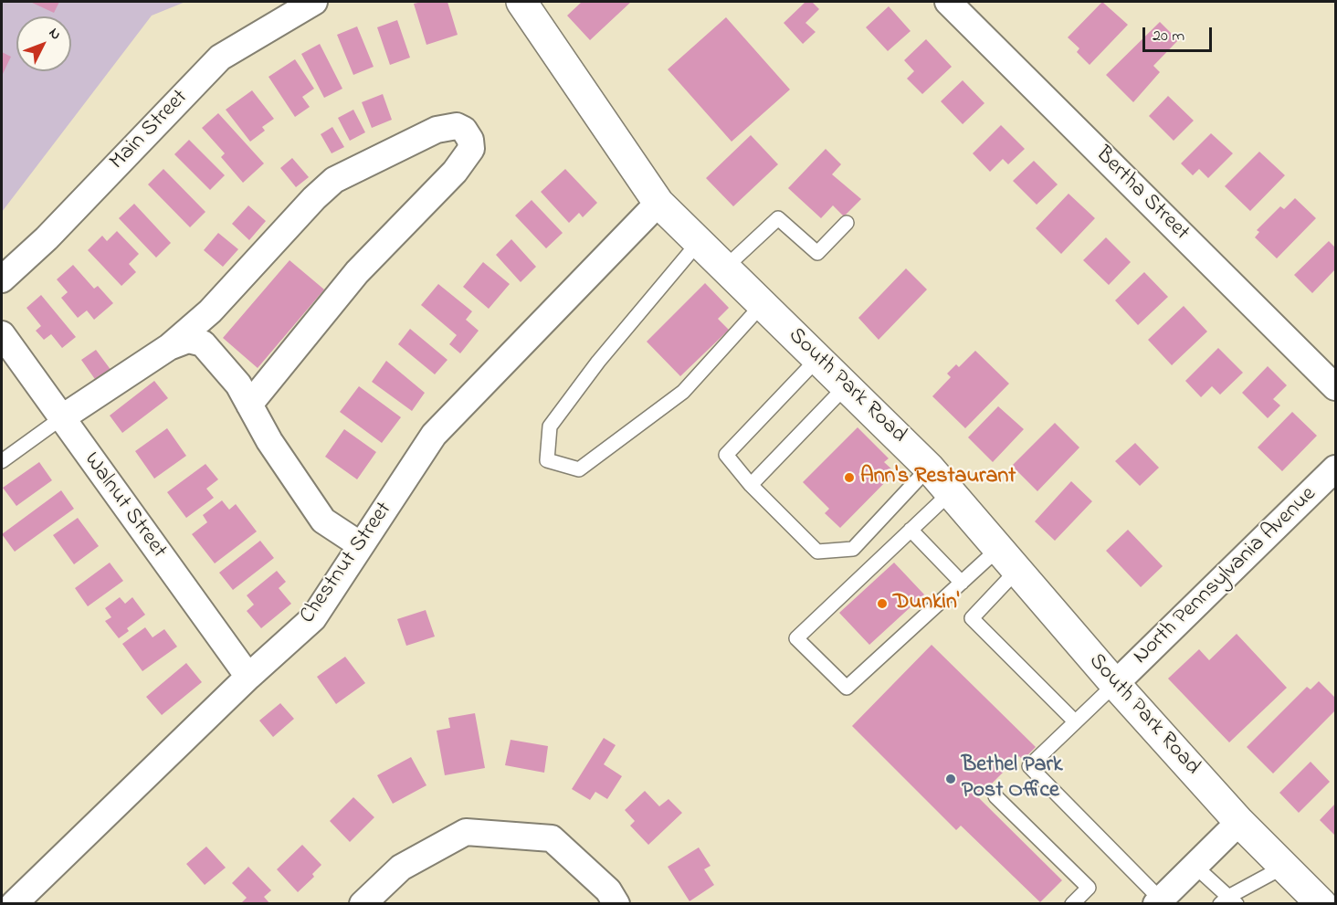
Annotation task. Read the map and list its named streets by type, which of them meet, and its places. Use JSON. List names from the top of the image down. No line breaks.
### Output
{"streets":{"main road":["South Park Road"],"street":["Main Street","Bertha Street","Walnut Street","Chestnut Street","North Pennsylvania Avenue"]},"crossings":[["South Park Road","Chestnut Street"],["South Park Road","North Pennsylvania Avenue"],["Walnut Street","Chestnut Street"]],"places":["Ann's Restaurant","Dunkin'","Bethel Park Post Office"],"scale_bar":"20 m","north":"top right"}
